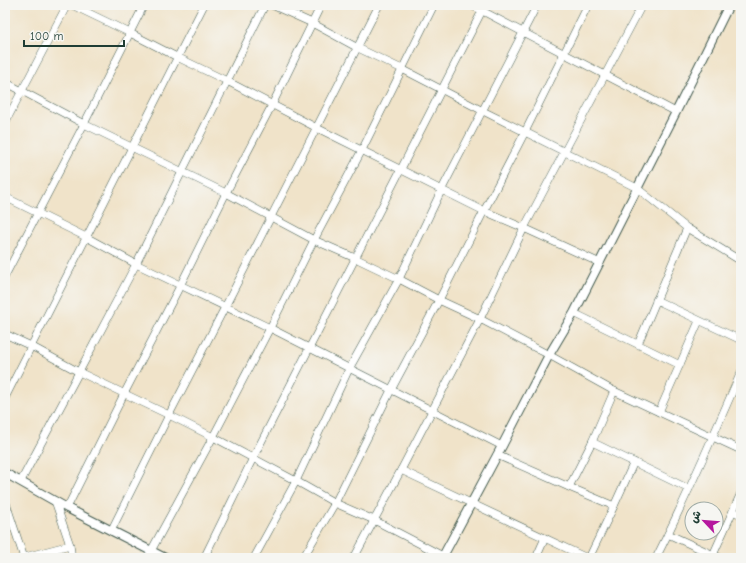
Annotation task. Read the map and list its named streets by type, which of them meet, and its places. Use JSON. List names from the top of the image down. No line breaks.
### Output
{"scale_bar":"100 m","north":"top left"}
